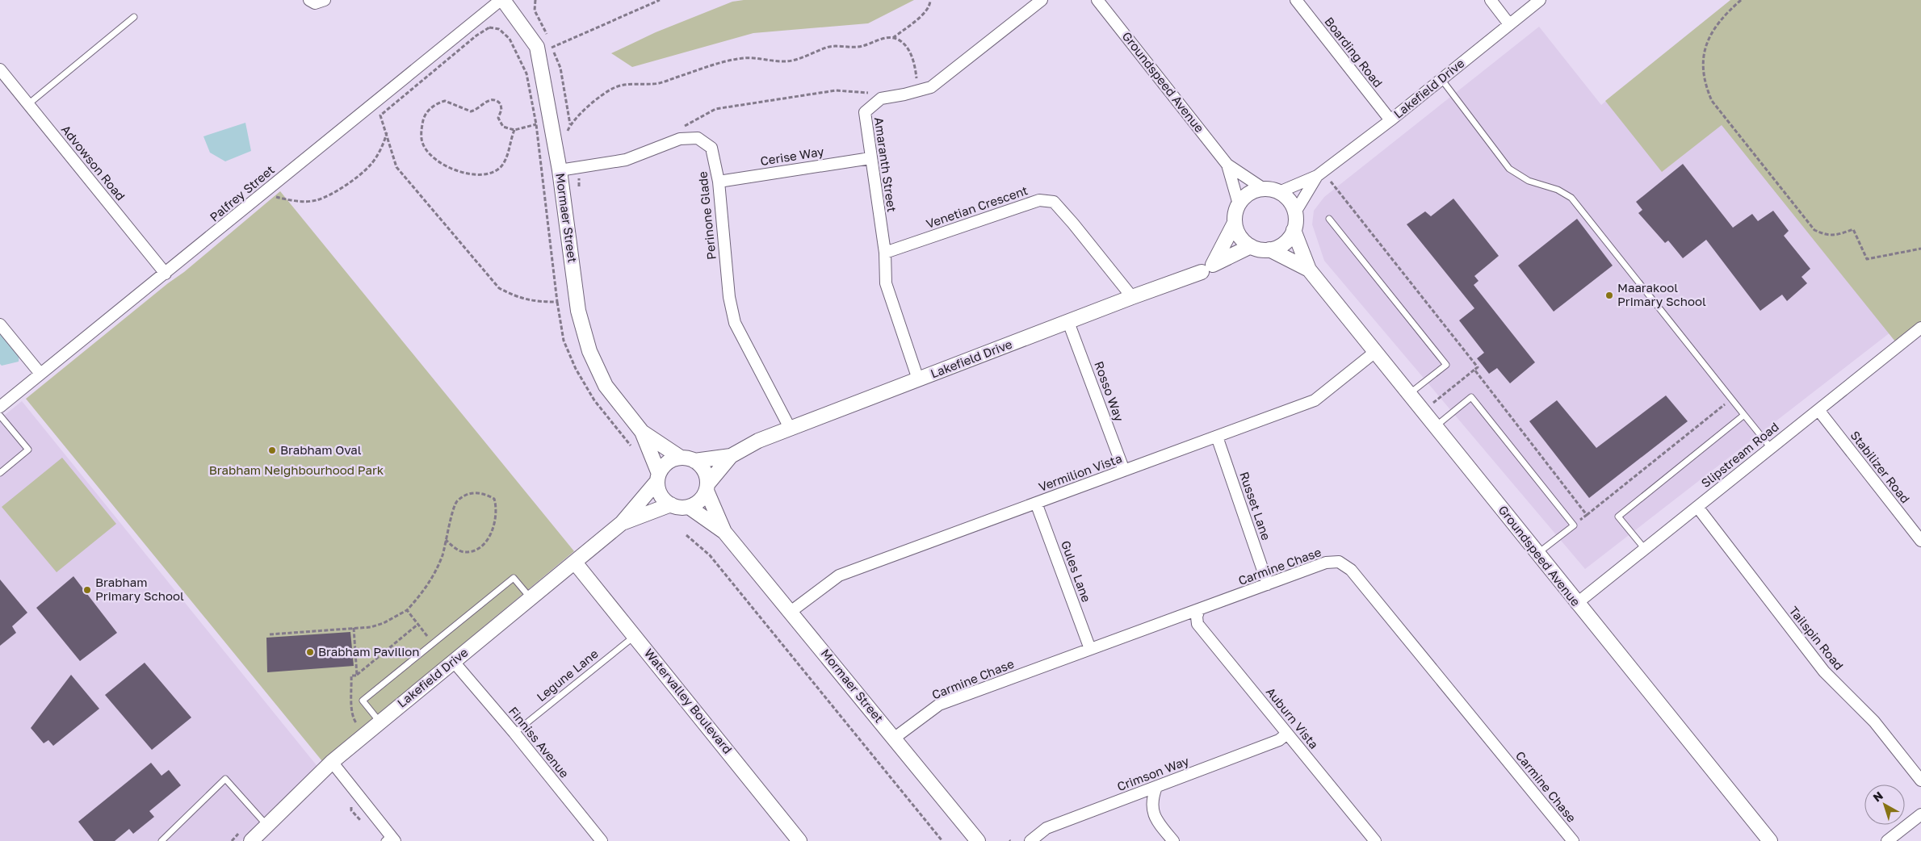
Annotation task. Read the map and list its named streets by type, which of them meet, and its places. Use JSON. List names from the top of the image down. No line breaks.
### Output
{"streets":{"street":["Boarding Road","Groundspeed Avenue","Lakefield Drive","Cerise Way","Advowson Road","Amaranth Street","Palfrey Street","Venetian Crescent","Perinone Glade","Mormaer Street","Rosso Way","Slipstream Road","Stabilizer Road","Vermilion Vista","Russet Lane","Carmine Chase","Gules Lane","Tailspin Road","Watervalley Boulevard","Auburn Vista","Finniss Avenue","Crimson Way"],"lane":["Legune Lane"]},"crossings":[["Boarding Road","Lakefield Drive"],["Groundspeed Avenue","Lakefield Drive"],["Groundspeed Avenue","Slipstream Road"],["Groundspeed Avenue","Vermilion Vista"],["Lakefield Drive","Amaranth Street"],["Lakefield Drive","Venetian Crescent"],["Lakefield Drive","Perinone Glade"],["Lakefield Drive","Mormaer Street"],["Lakefield Drive","Rosso Way"],["Lakefield Drive","Watervalley Boulevard"],["Lakefield Drive","Finniss Avenue"],["Cerise Way","Amaranth Street"],["Cerise Way","Perinone Glade"],["Advowson Road","Palfrey Street"],["Amaranth Street","Venetian Crescent"],["Palfrey Street","Mormaer Street"],["Perinone Glade","Mormaer Street"],["Mormaer Street","Vermilion Vista"],["Mormaer Street","Carmine Chase"],["Rosso Way","Vermilion Vista"],["Slipstream Road","Stabilizer Road"],["Slipstream Road","Tailspin Road"],["Vermilion Vista","Russet Lane"],["Vermilion Vista","Gules Lane"],["Russet Lane","Carmine Chase"],["Carmine Chase","Gules Lane"],["Carmine Chase","Auburn Vista"],["Legune Lane","Watervalley Boulevard"],["Legune Lane","Finniss Avenue"],["Auburn Vista","Crimson Way"]],"parks":["Brabham Neighbourhood Park"],"places":["Maarakool Primary School","Brabham Oval","Brabham Primary School","Brabham Pavilion"],"north":"top left"}
